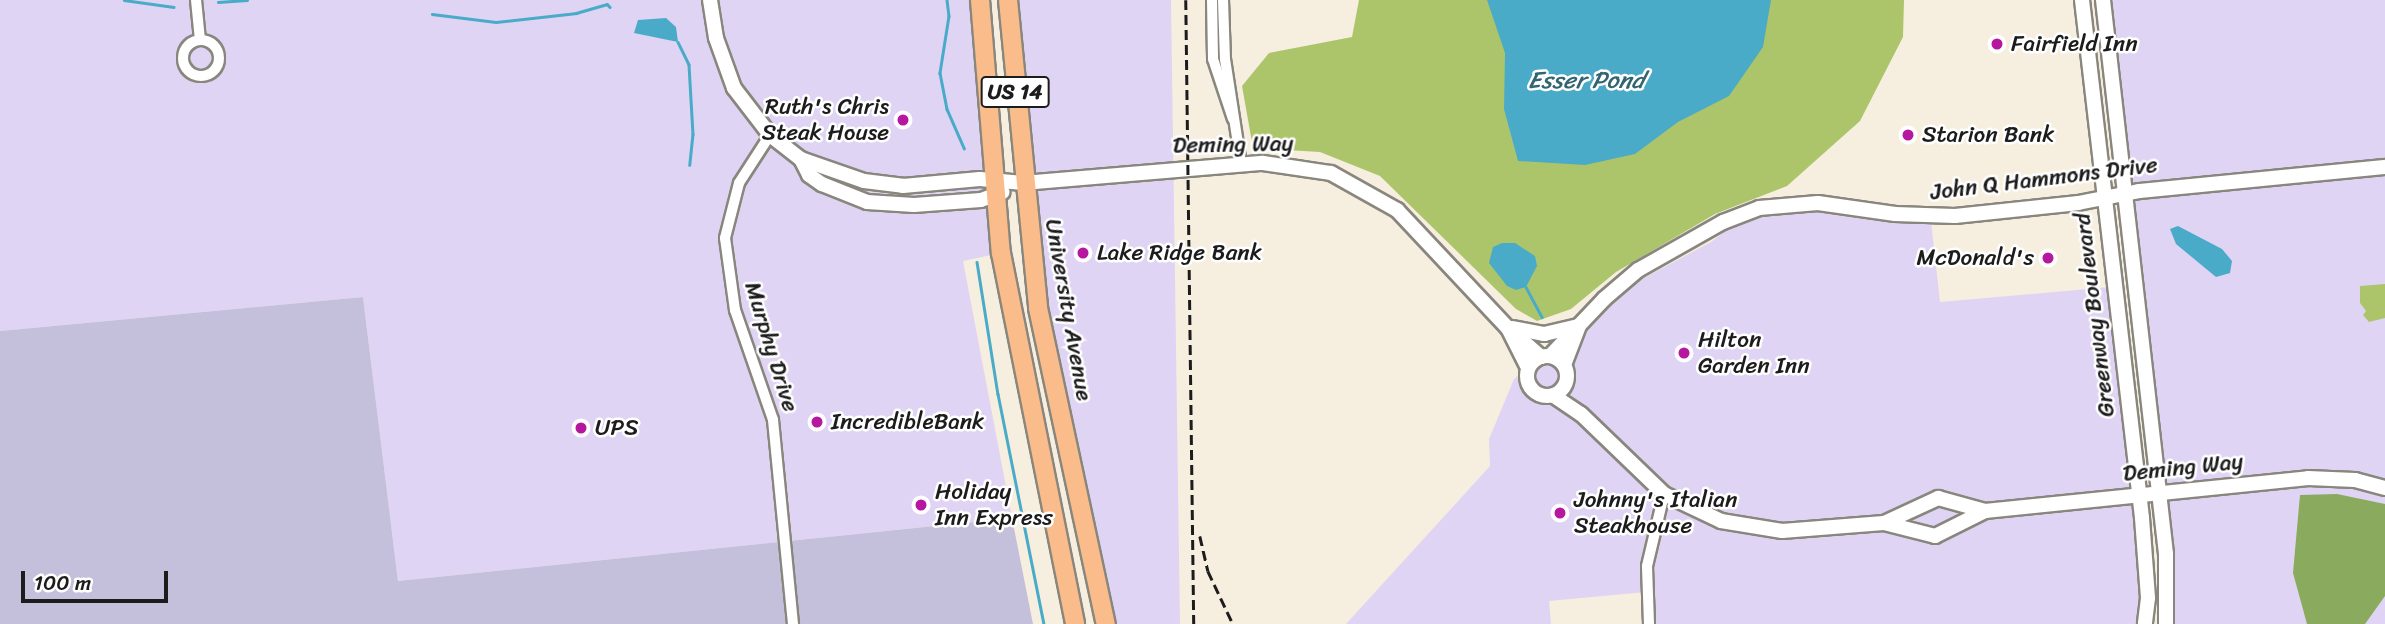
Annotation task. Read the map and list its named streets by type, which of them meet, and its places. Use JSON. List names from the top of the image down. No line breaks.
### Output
{"streets":{"main road":["US 14","University Avenue"],"street":["Deming Way","John Q Hammons Drive","Greenway Boulevard","Murphy Drive"]},"crossings":[["US 14","Deming Way"],["Deming Way","John Q Hammons Drive"],["Deming Way","University Avenue"],["Deming Way","Greenway Boulevard"],["Deming Way","Murphy Drive"],["John Q Hammons Drive","Greenway Boulevard"]],"water":["Esser Pond"],"places":["Fairfield Inn","Ruth's Chris Steak House","Starion Bank","Lake Ridge Bank","McDonald's","Hilton Garden Inn","IncredibleBank","UPS","Holiday Inn Express","Johnny's Italian Steakhouse"],"scale_bar":"100 m"}
